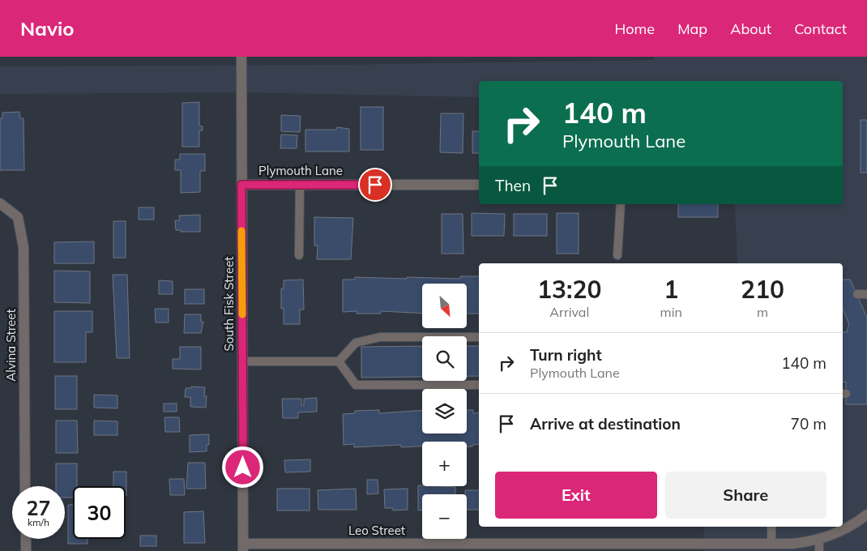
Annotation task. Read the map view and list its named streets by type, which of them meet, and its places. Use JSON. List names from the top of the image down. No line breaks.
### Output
{"streets":{"street":["Plymouth Lane","South Fisk Street","Alvina Street","Leo Street"]},"crossings":[["Plymouth Lane","South Fisk Street"],["South Fisk Street","Leo Street"]],"north":"bottom right","page":{"header":"Navio","nav":["Home","Map","About","Contact"],"turn":["140 m","Plymouth Lane"],"then":"Then","eta":["13:20","Arrival","1","min","210","m"],"map_buttons":["+","−"],"list":[{"name":"Turn right","note":"Plymouth Lane","value":"140 m"},{"name":"Arrive at destination","value":"70 m"}],"buttons":["Exit","Share"],"speed":"27 km/h","limit":"30"}}
